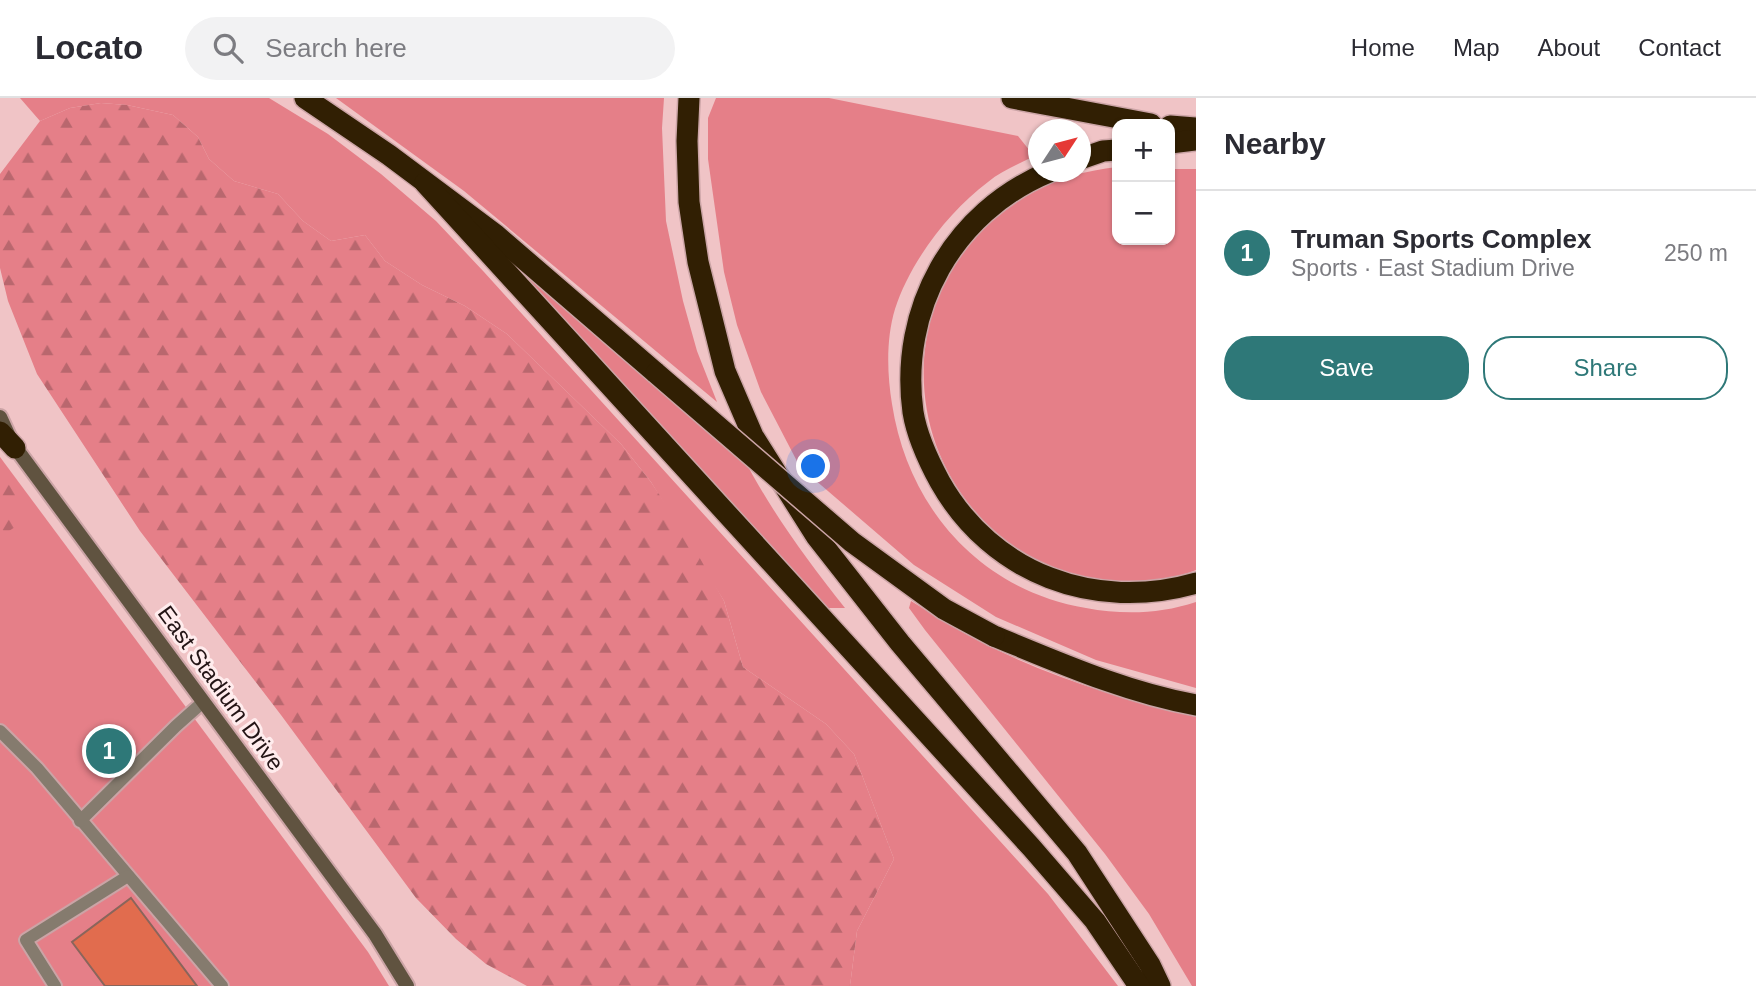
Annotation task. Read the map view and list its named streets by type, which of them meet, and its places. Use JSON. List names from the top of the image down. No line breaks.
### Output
{"streets":{"main road":["East Stadium Drive"]},"north":"top right","page":{"header":"Locato","search":"Search here","nav":["Home","Map","About","Contact"],"heading":"Nearby","map_buttons":["+","−"],"list":[{"mark":"1","name":"Truman Sports Complex","note":"Sports · East Stadium Drive","value":"250 m"}],"buttons":["Save","Share"],"pins":"1"}}
